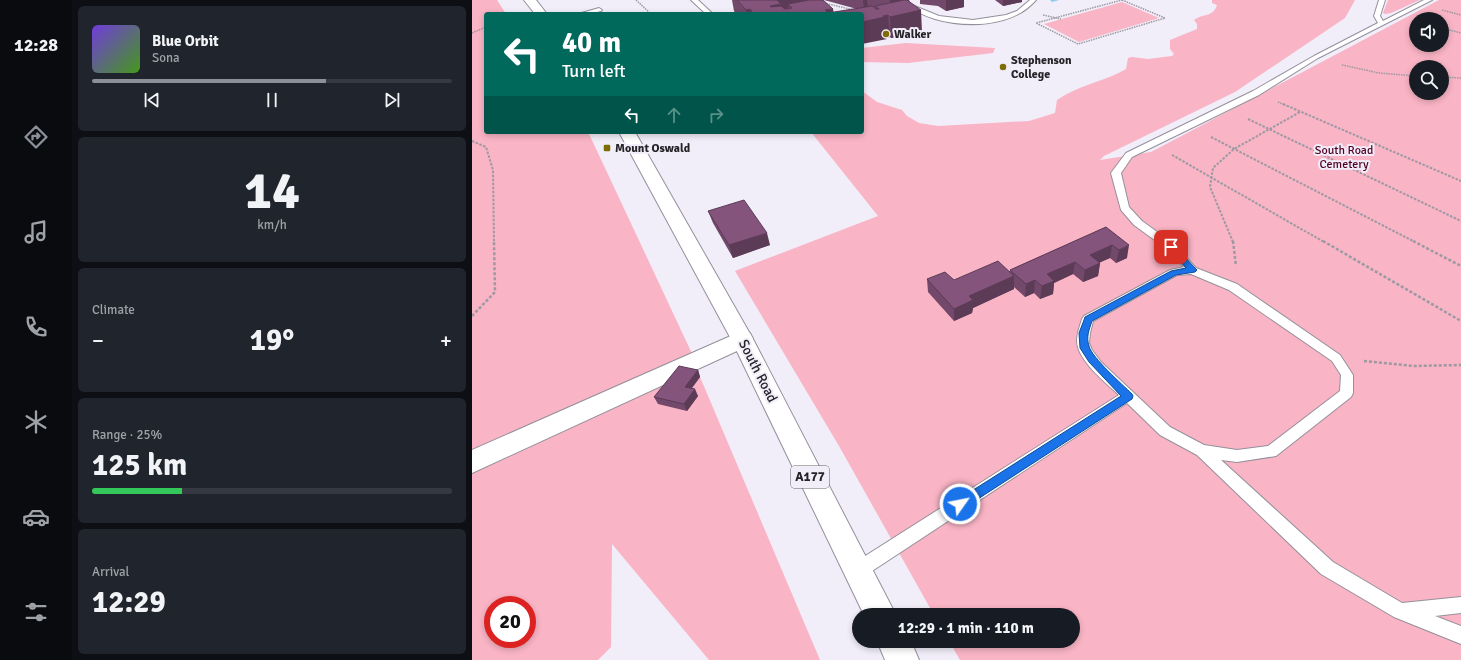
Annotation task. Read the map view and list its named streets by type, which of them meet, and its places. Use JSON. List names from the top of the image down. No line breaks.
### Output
{"streets":{"main road":["South Road","A177"]},"parks":["South Road Cemetery"],"places":{"other":["Walker","Stephenson College"],"transit":["Mount Oswald"]},"page":{"tabs":"12:28","turn":["40 m","Turn left"],"song":["Blue Orbit","Sona"],"tile":[["14","km/h"],"Climate",["Range · 25%","125 km"],["Arrival","12:29"]],"heat":["−","19°","+"],"limit":"20","trip":"12:29 · 1 min · 110 m"}}
